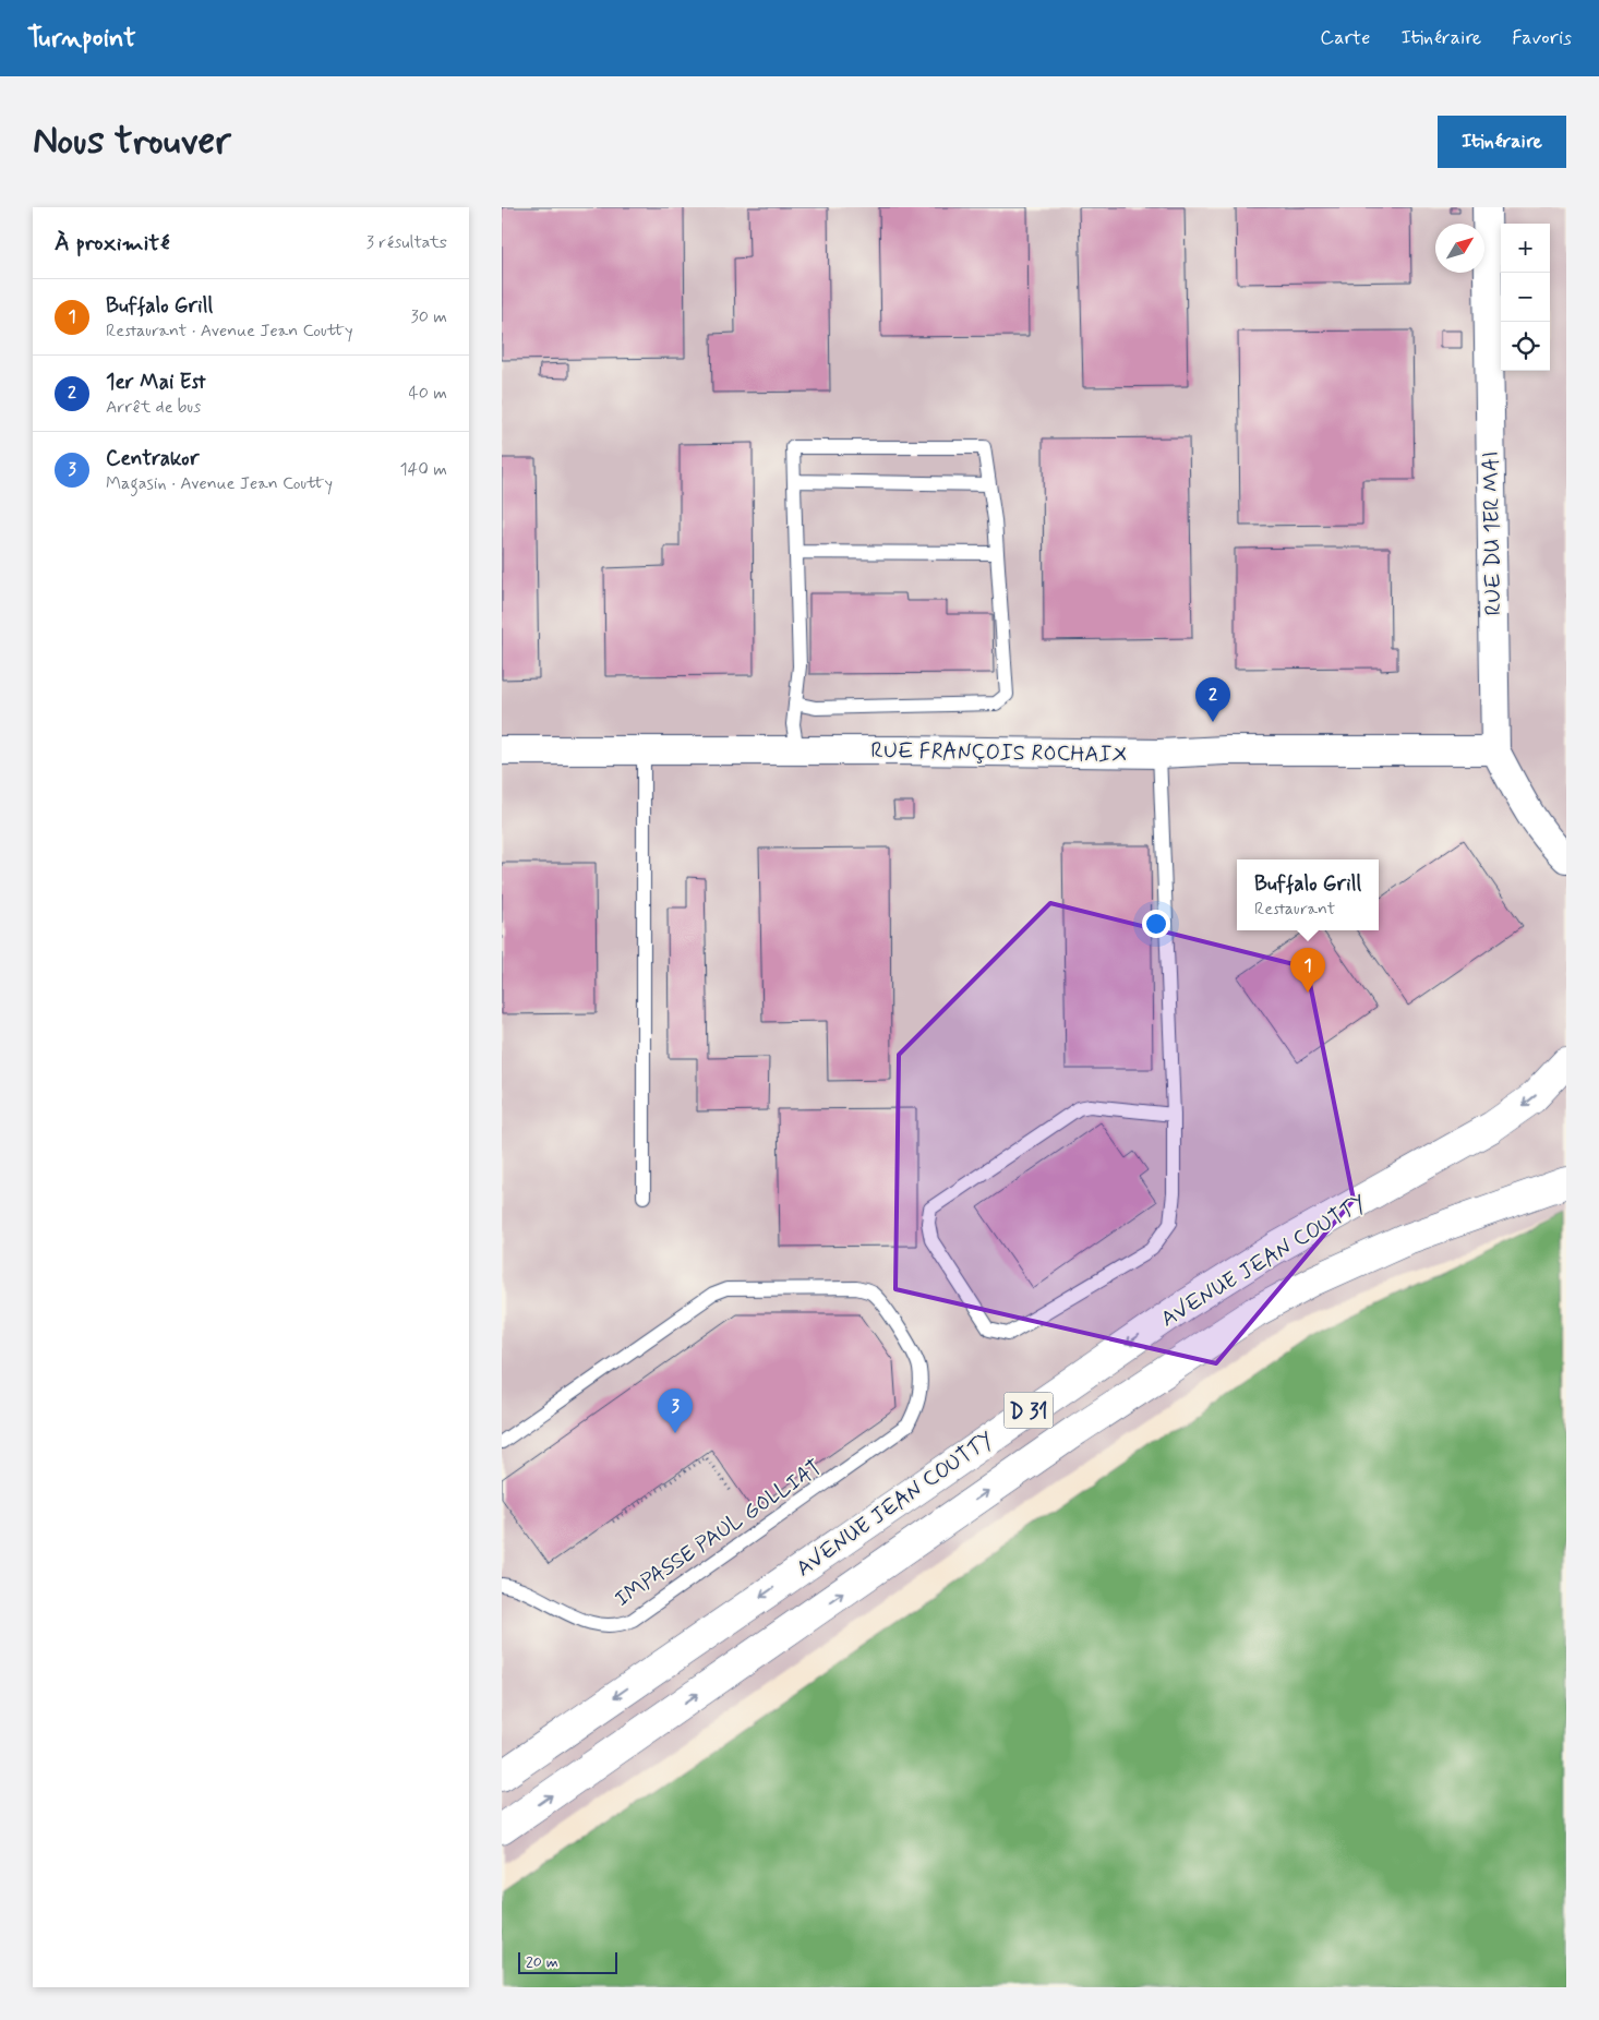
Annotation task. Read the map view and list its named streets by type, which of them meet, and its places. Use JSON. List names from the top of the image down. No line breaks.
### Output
{"streets":{"main road":["AVENUE JEAN COUTTY","D 31"],"street":["RUE DU 1ER MAI","RUE FRANÇOIS ROCHAIX"],"lane":["IMPASSE PAUL GOLLIAT"]},"crossings":[["RUE DU 1ER MAI","RUE FRANÇOIS ROCHAIX"]],"scale_bar":"20 m","north":"top right","page":{"header":"Turnpoint","nav":["Carte","Itinéraire","Favoris"],"buttons":"Itinéraire","title":"Nous trouver","heading":["À proximité","3 résultats"],"map_buttons":["+","−"],"list":[{"mark":"1","name":"Buffalo Grill","note":"Restaurant · Avenue Jean Coutty","value":"30 m"},{"mark":"2","name":"1er Mai Est","note":"Arrêt de bus","value":"40 m"},{"mark":"3","name":"Centrakor","note":"Magasin · Avenue Jean Coutty","value":"140 m"}],"pins":["2","1","3"],"popup":["Buffalo Grill","Restaurant"],"scale":"20 m"}}
